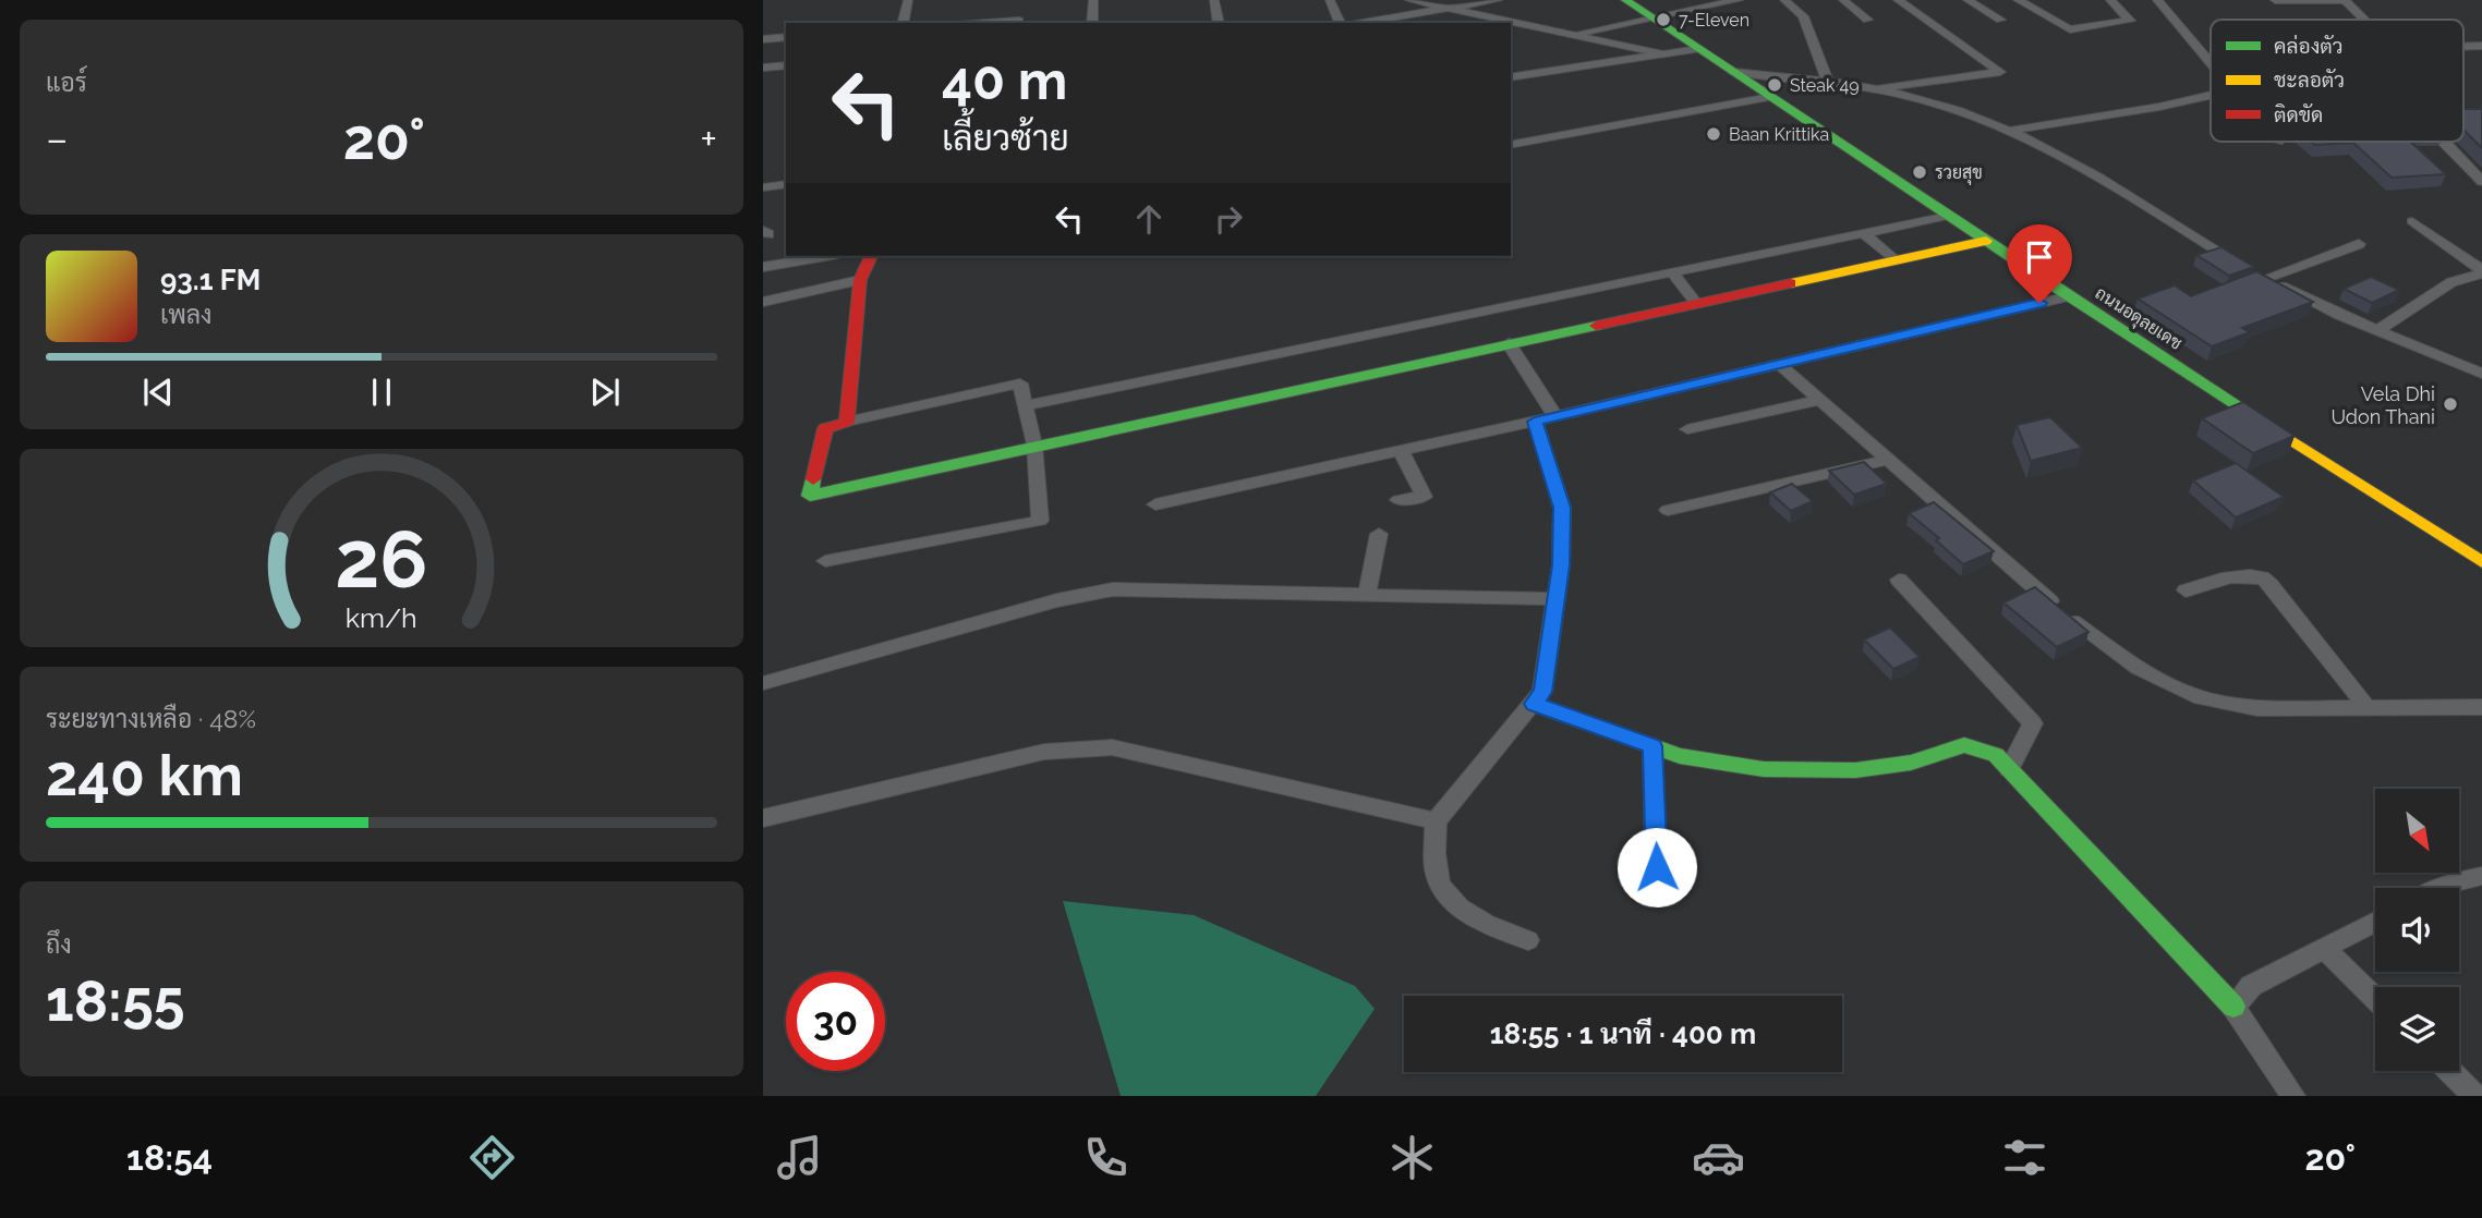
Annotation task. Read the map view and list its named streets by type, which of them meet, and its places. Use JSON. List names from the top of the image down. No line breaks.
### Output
{"streets":{"street":["ถนนอดุลยเดช"]},"places":["7-Eleven","Steak 49","Baan Krittika","รวยสุข","Vela Dhi Udon Thani"],"legend":["คล่องตัว","ชะลอตัว","ติดขัด"],"north":"bottom right","page":{"tile":["แอร์",["ระยะทางเหลือ · 48%","240 km"],["ถึง","18:55"]],"turn":["40 m","เลี้ยวซ้าย"],"heat":["−","20°","+"],"song":["93.1 FM","เพลง"],"limit":"30","trip":"18:55 · 1 นาที · 400 m","tabs":["18:54","20°"],"gauge":["26","km/h"]}}
